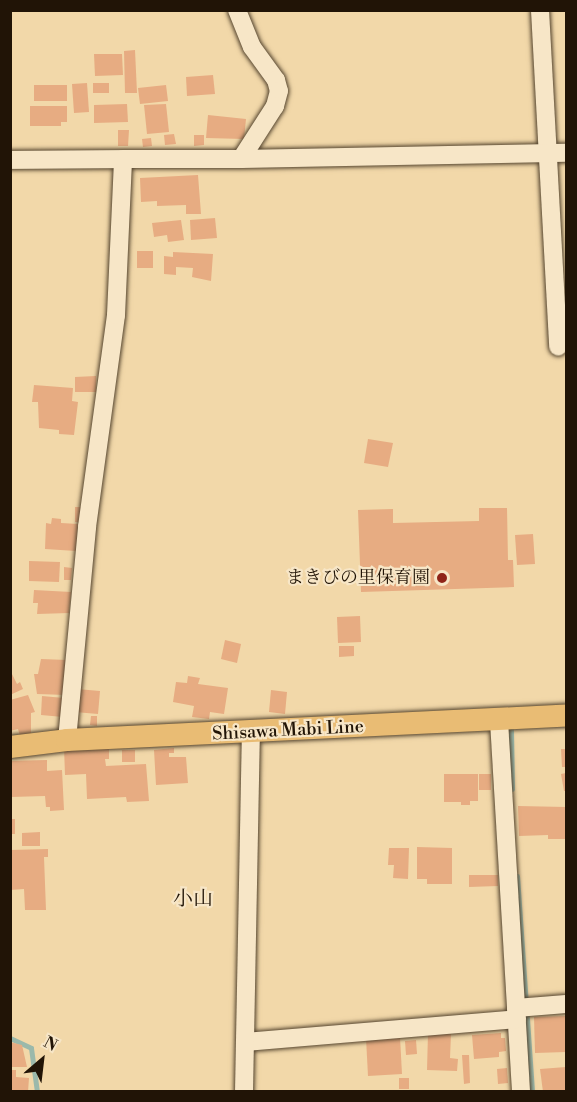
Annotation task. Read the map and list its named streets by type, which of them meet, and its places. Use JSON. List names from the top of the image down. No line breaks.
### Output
{"streets":{"main road":["Shisawa Mabi Line"]},"districts":["小山"],"places":["まきびの里保育園"],"north":"top right"}
